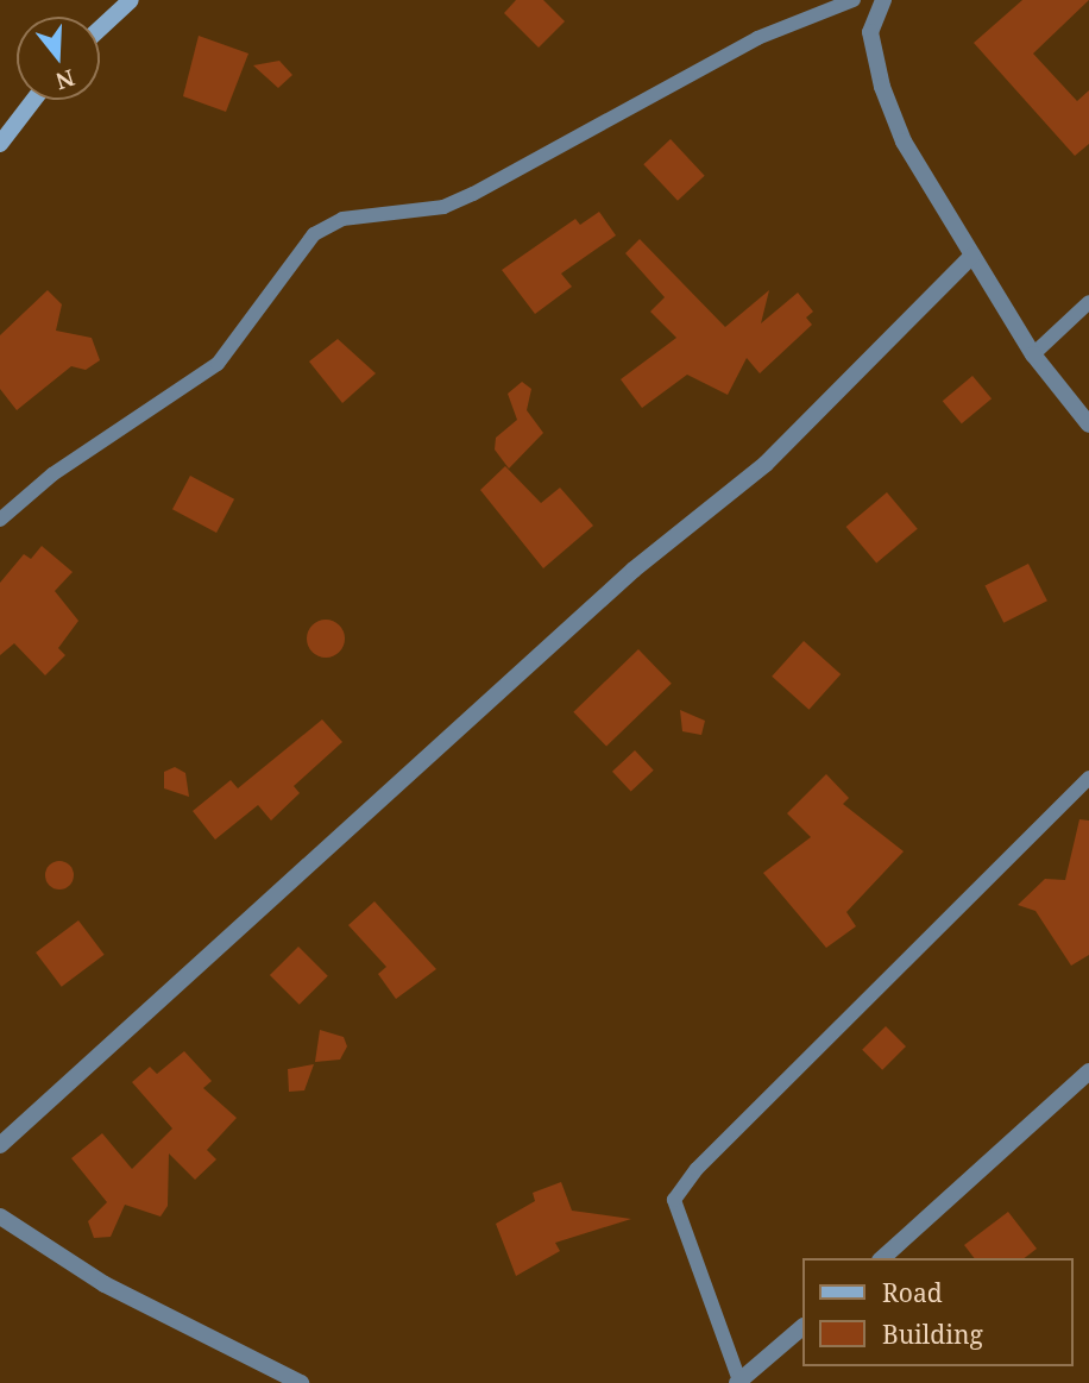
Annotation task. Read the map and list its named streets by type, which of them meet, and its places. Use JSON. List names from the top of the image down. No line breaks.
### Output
{"legend":["Road","Building"],"north":"bottom"}
